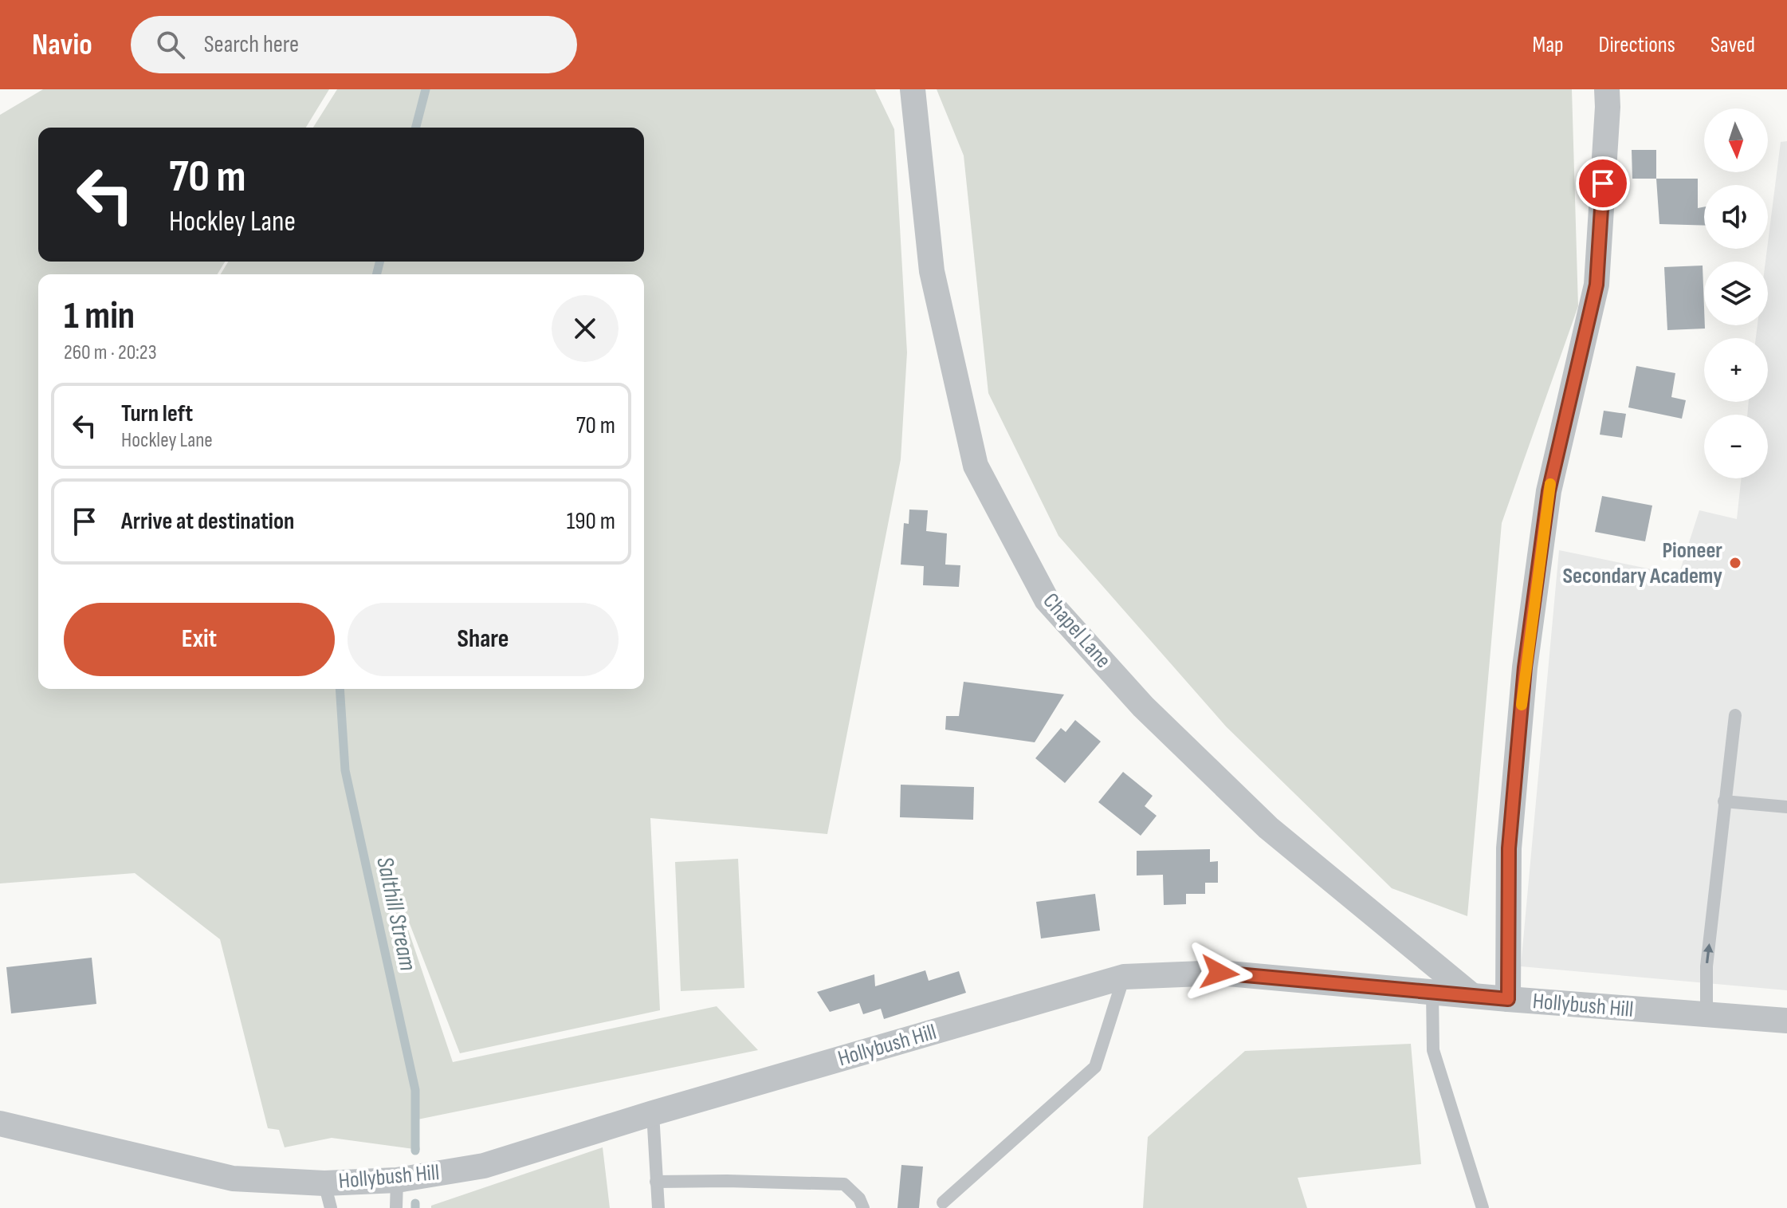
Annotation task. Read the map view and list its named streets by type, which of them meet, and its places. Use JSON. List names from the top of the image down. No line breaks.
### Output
{"streets":{"street":["Chapel Lane","Hollybush Hill"]},"crossings":[["Chapel Lane","Hollybush Hill"]],"water":["Salthill Stream"],"places":["Pioneer Secondary Academy"],"north":"bottom","page":{"header":"Navio","search":"Search here","nav":["Map","Directions","Saved"],"map_buttons":["+","−"],"turn":["70 m","Hockley Lane"],"heading":["1 min","260 m · 20:23"],"list":[{"name":"Turn left","note":"Hockley Lane","value":"70 m"},{"name":"Arrive at destination","value":"190 m"}],"buttons":["Exit","Share"]}}
